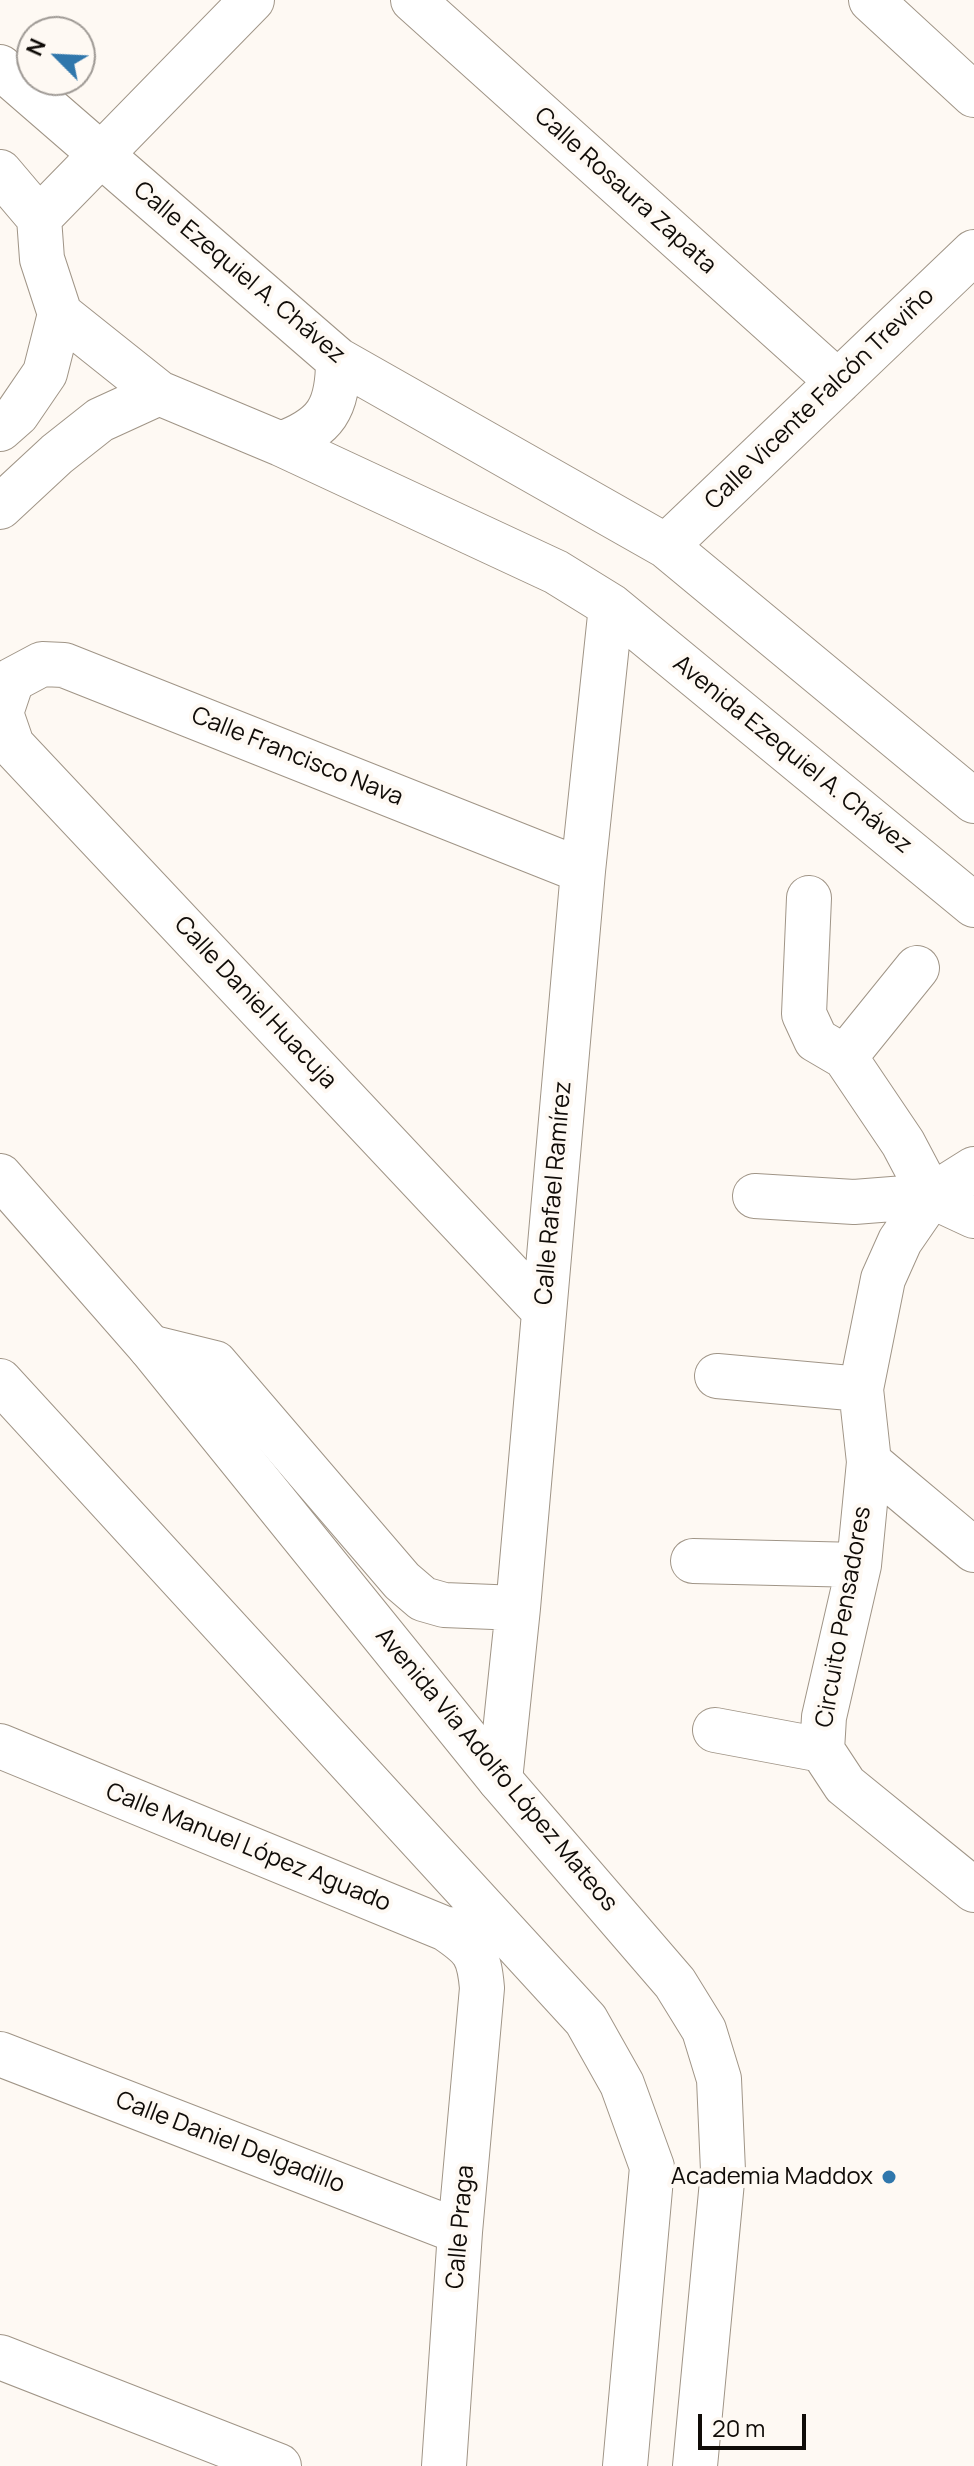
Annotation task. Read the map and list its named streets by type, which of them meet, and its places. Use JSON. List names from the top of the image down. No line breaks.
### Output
{"streets":{"street":["Calle Rosaura Zapata","Calle Ezequiel A. Chávez","Calle Vicente Falcón Treviño","Avenida Ezequiel A. Chávez","Calle Francisco Nava","Calle Daniel Huacuja","Calle Rafael Ramírez","Circuito Pensadores","Avenida Via Adolfo López Mateos","Calle Manuel López Aguado","Calle Daniel Delgadillo","Calle Praga"]},"crossings":[["Calle Rosaura Zapata","Calle Vicente Falcón Treviño"],["Calle Ezequiel A. Chávez","Calle Vicente Falcón Treviño"],["Avenida Ezequiel A. Chávez","Calle Rafael Ramírez"],["Calle Francisco Nava","Calle Daniel Huacuja"],["Calle Francisco Nava","Calle Rafael Ramírez"],["Calle Daniel Huacuja","Calle Rafael Ramírez"],["Calle Rafael Ramírez","Avenida Via Adolfo López Mateos"],["Calle Manuel López Aguado","Calle Praga"],["Calle Daniel Delgadillo","Calle Praga"]],"places":["Academia Maddox"],"scale_bar":"20 m","north":"top left"}
